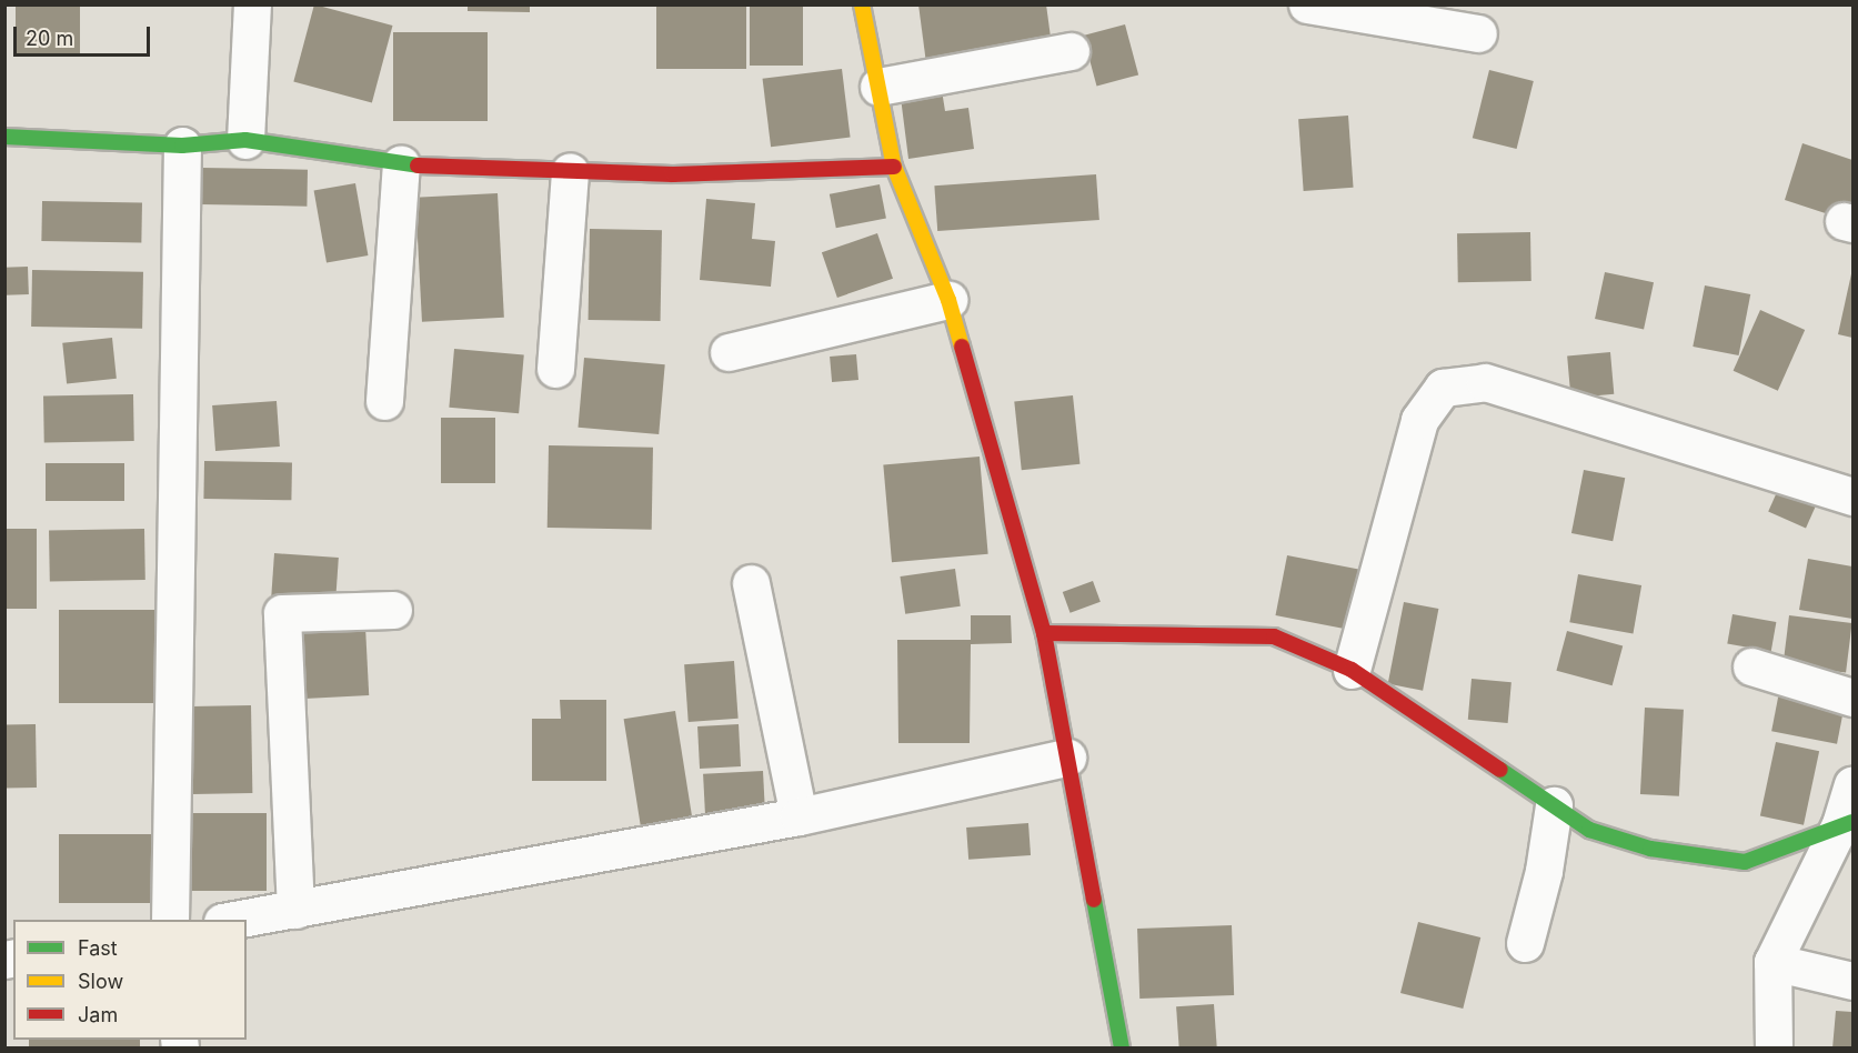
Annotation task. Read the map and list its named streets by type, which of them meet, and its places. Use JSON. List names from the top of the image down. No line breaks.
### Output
{"legend":["Fast","Slow","Jam"],"scale_bar":"20 m"}
